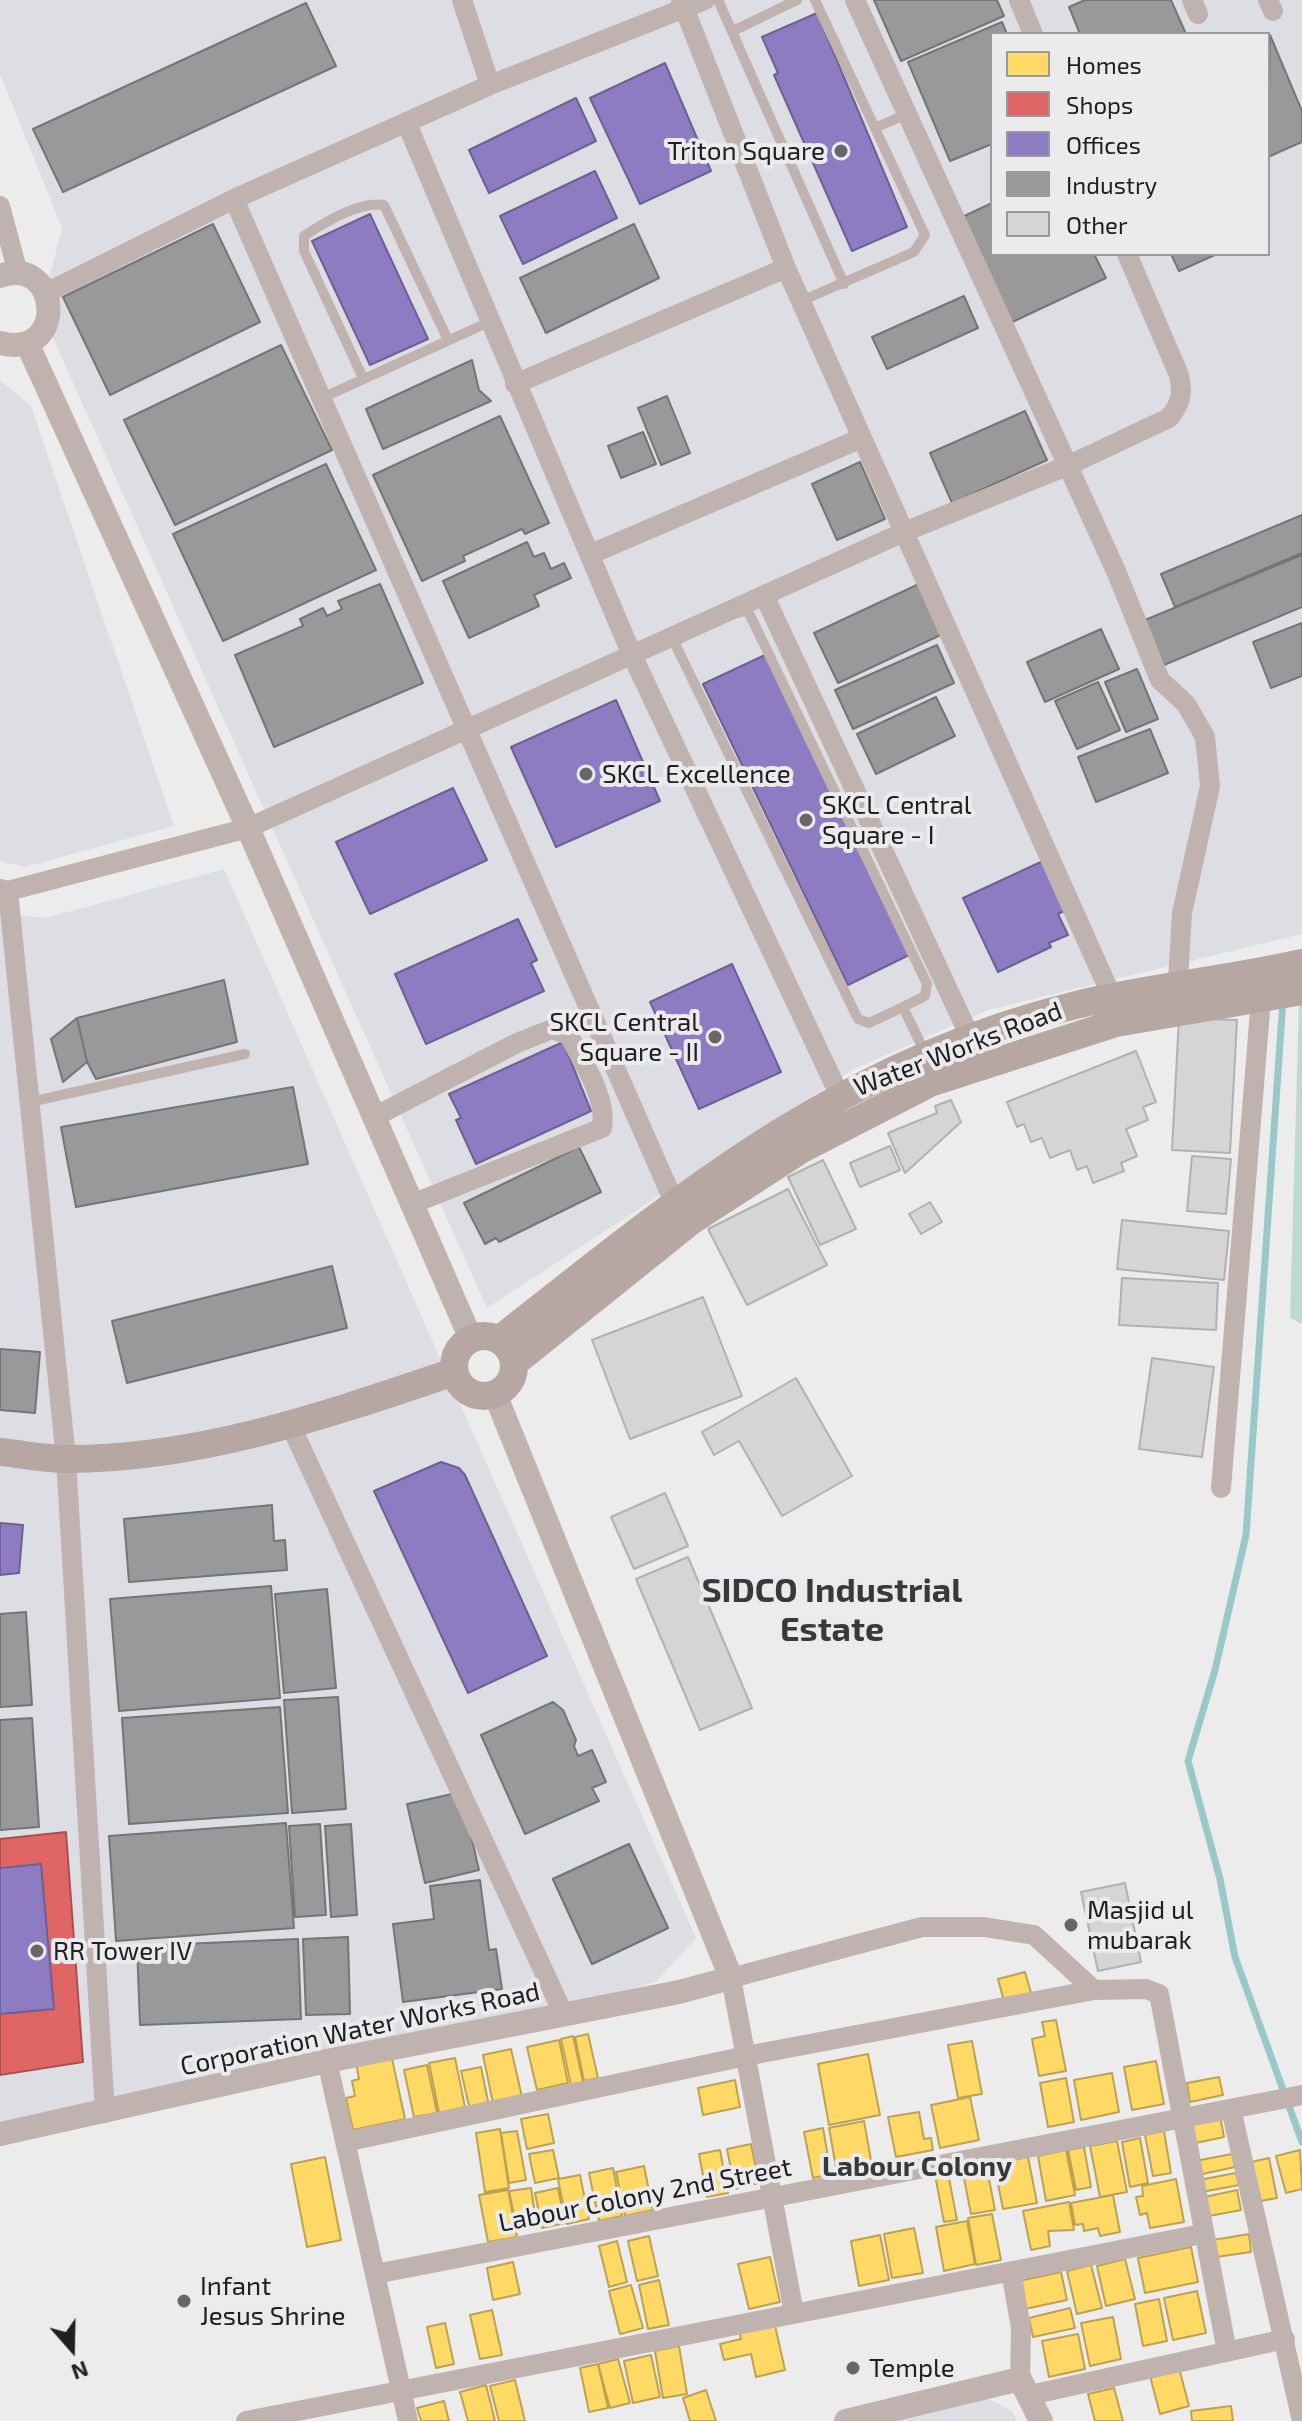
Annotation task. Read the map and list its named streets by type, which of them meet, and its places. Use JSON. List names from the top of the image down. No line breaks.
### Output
{"streets":{"main road":["Water Works Road"],"street":["Corporation Water Works Road","Labour Colony 2nd Street"]},"districts":["SIDCO Industrial Estate","Labour Colony"],"places":["Triton Square","SKCL Excellence","SKCL Central Square - I","SKCL Central Square - II","Masjid ul mubarak","RR Tower IV","Infant Jesus Shrine","Temple"],"legend":["Homes","Shops","Offices","Industry","Other"],"north":"bottom"}
